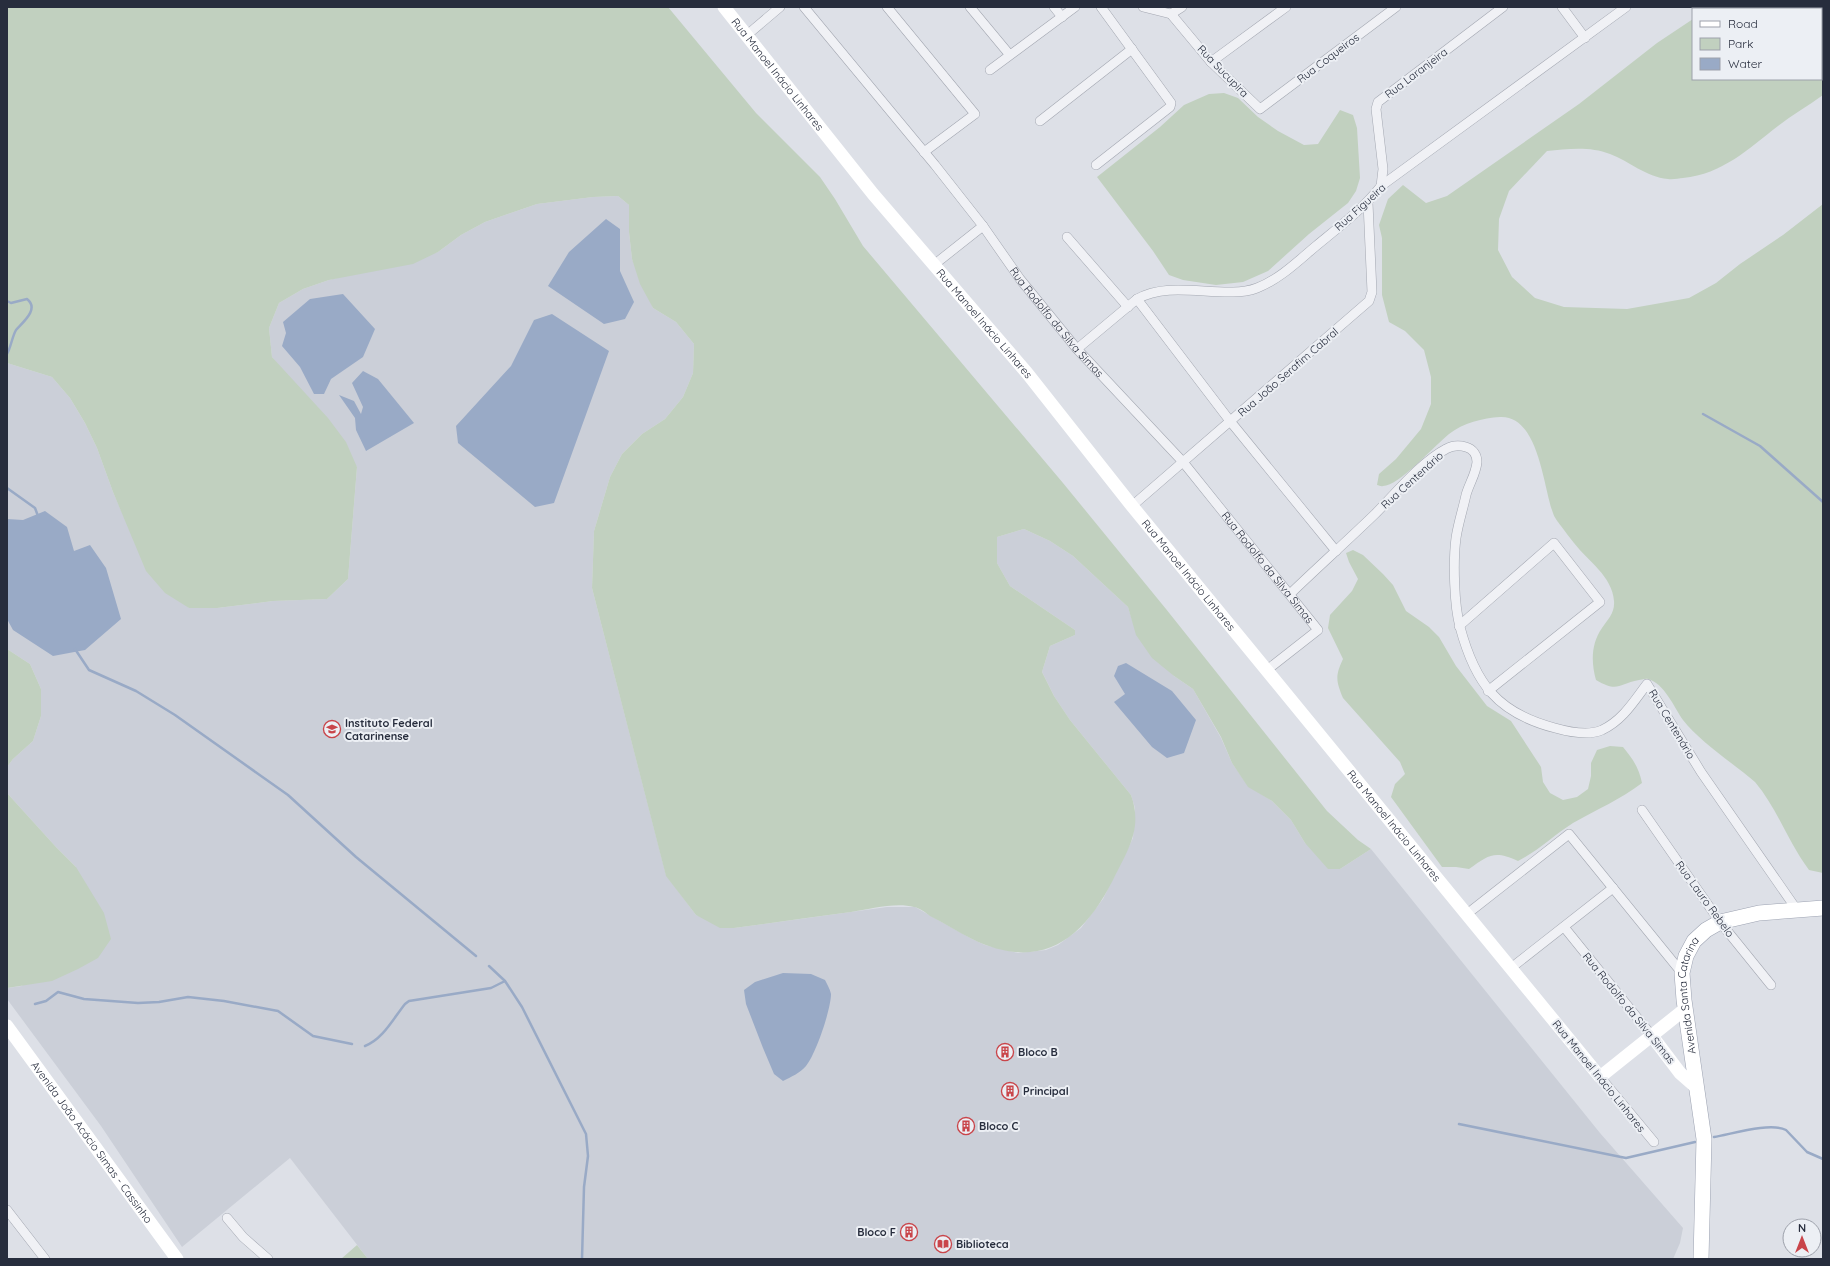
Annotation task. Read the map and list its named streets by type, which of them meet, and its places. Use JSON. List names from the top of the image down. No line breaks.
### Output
{"streets":{"main road":["Rua Manoel Inácio Linhares","Rua Rodolfo da Silva Simas","Avenida Santa Catarina","Avenida João Acácio Simas - Cassinho"],"street":["Rua Coqueiros","Rua Sucupira","Rua Laranjeira","Rua Figueira","Rua João Serafim Cabral","Rua Centenário","Rua Lauro Rebelo"]},"crossings":[["Rua Coqueiros","Rua Sucupira"],["Rua Laranjeira","Rua Figueira"],["Rua Manoel Inácio Linhares","Rua Rodolfo da Silva Simas"],["Rua Manoel Inácio Linhares","Rua João Serafim Cabral"],["Rua Figueira","Rua Rodolfo da Silva Simas"],["Rua Figueira","Rua João Serafim Cabral"],["Rua Rodolfo da Silva Simas","Rua João Serafim Cabral"],["Rua Rodolfo da Silva Simas","Avenida Santa Catarina"],["Rua Centenário","Avenida Santa Catarina"],["Rua Lauro Rebelo","Avenida Santa Catarina"]],"places":{"school or university":["Instituto Federal Catarinense"],"building":["Bloco B","Principal","Bloco C","Bloco F"],"library":["Biblioteca"]},"legend":["Road","Park","Water"],"north":"top"}
